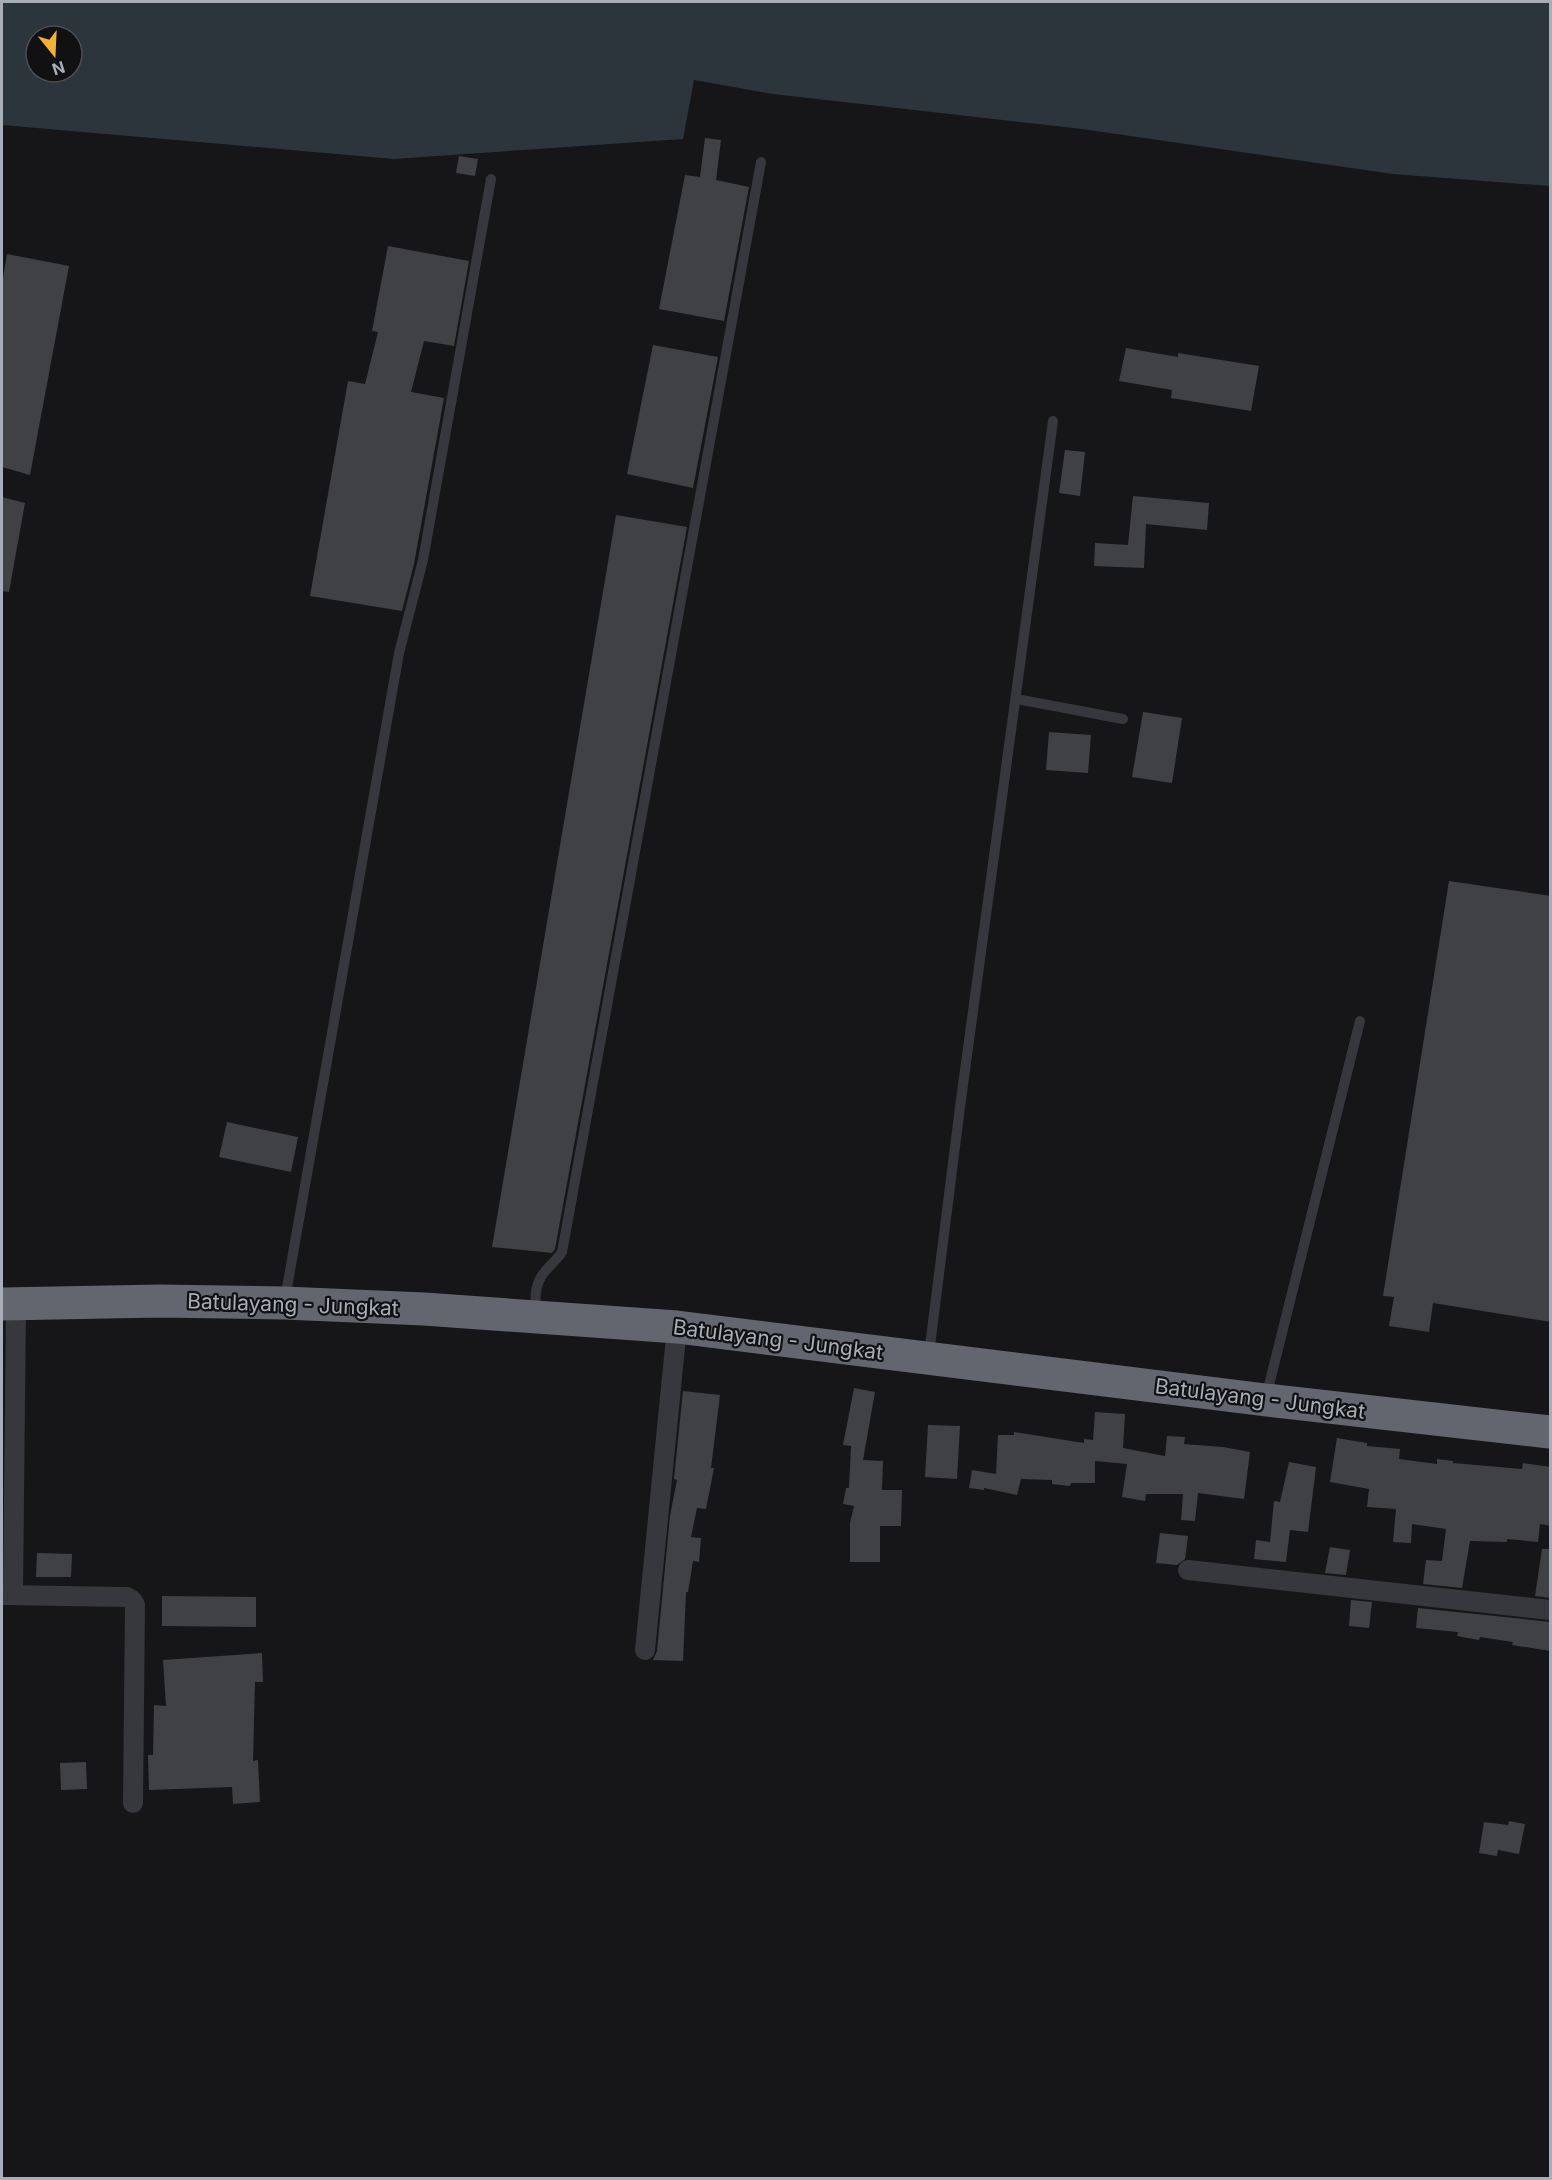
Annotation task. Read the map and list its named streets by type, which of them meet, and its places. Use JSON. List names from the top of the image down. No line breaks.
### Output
{"streets":{"highway":["Batulayang - Jungkat"]},"north":"bottom"}
